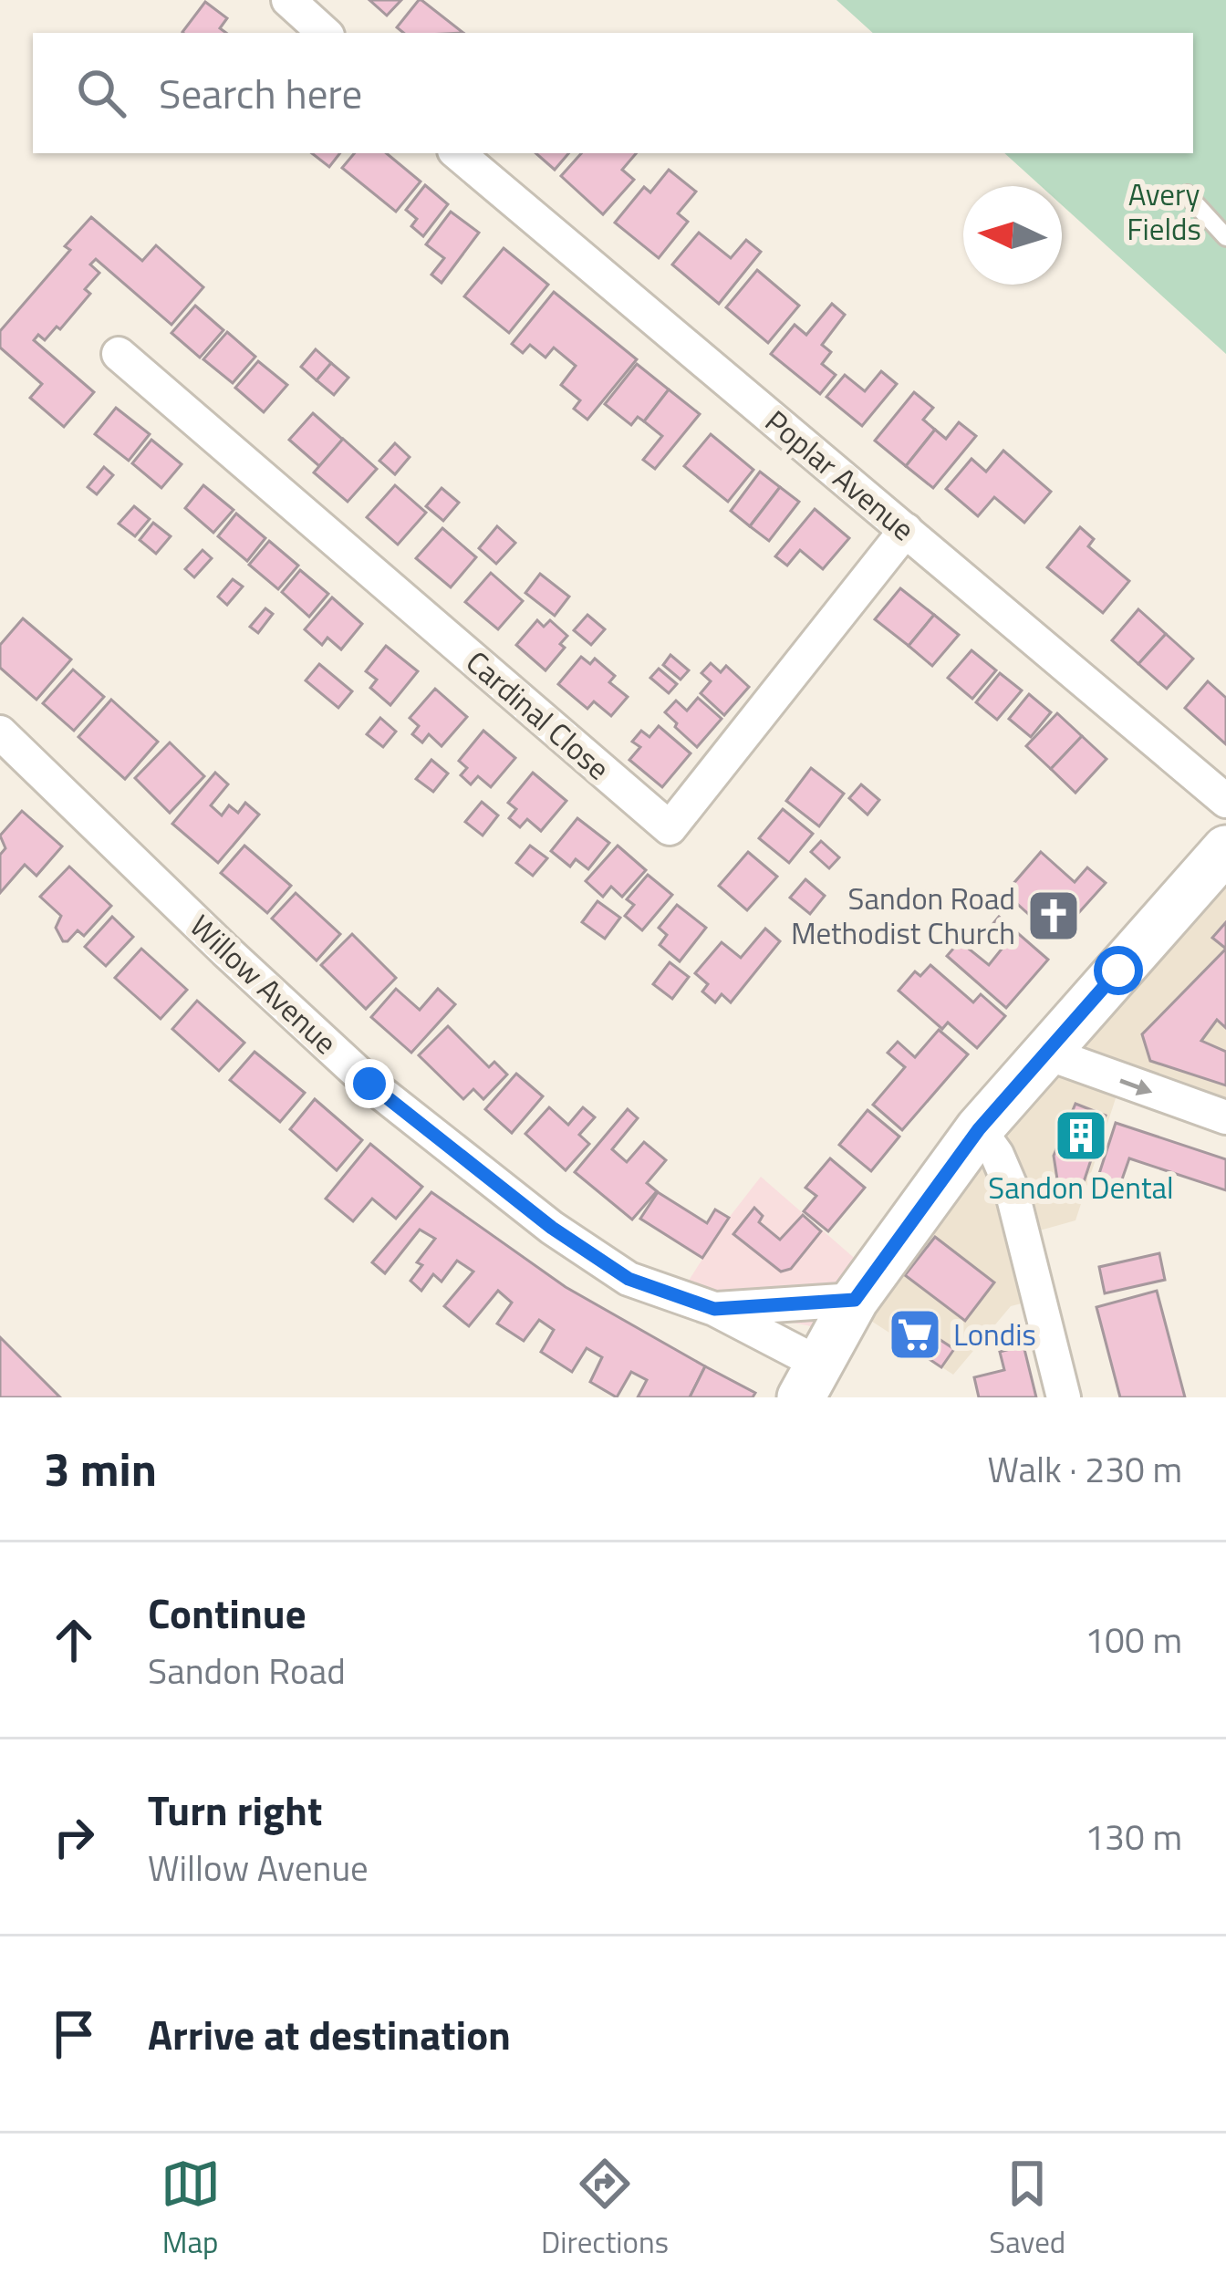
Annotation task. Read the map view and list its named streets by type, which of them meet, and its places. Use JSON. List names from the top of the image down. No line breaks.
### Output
{"streets":{"street":["Poplar Avenue","Cardinal Close","Willow Avenue"]},"crossings":[["Poplar Avenue","Cardinal Close"]],"parks":["Avery Fields"],"places":{"church":["Sandon Road Methodist Church"],"building":["Sandon Dental"],"supermarket":["Londis"]},"north":"left","page":{"search":"Search here","heading":["3 min","Walk · 230 m"],"list":[["Continue","Sandon Road","100 m"],["Turn right","Willow Avenue","130 m"],"Arrive at destination"],"nav":["Map","Directions","Saved"]}}
